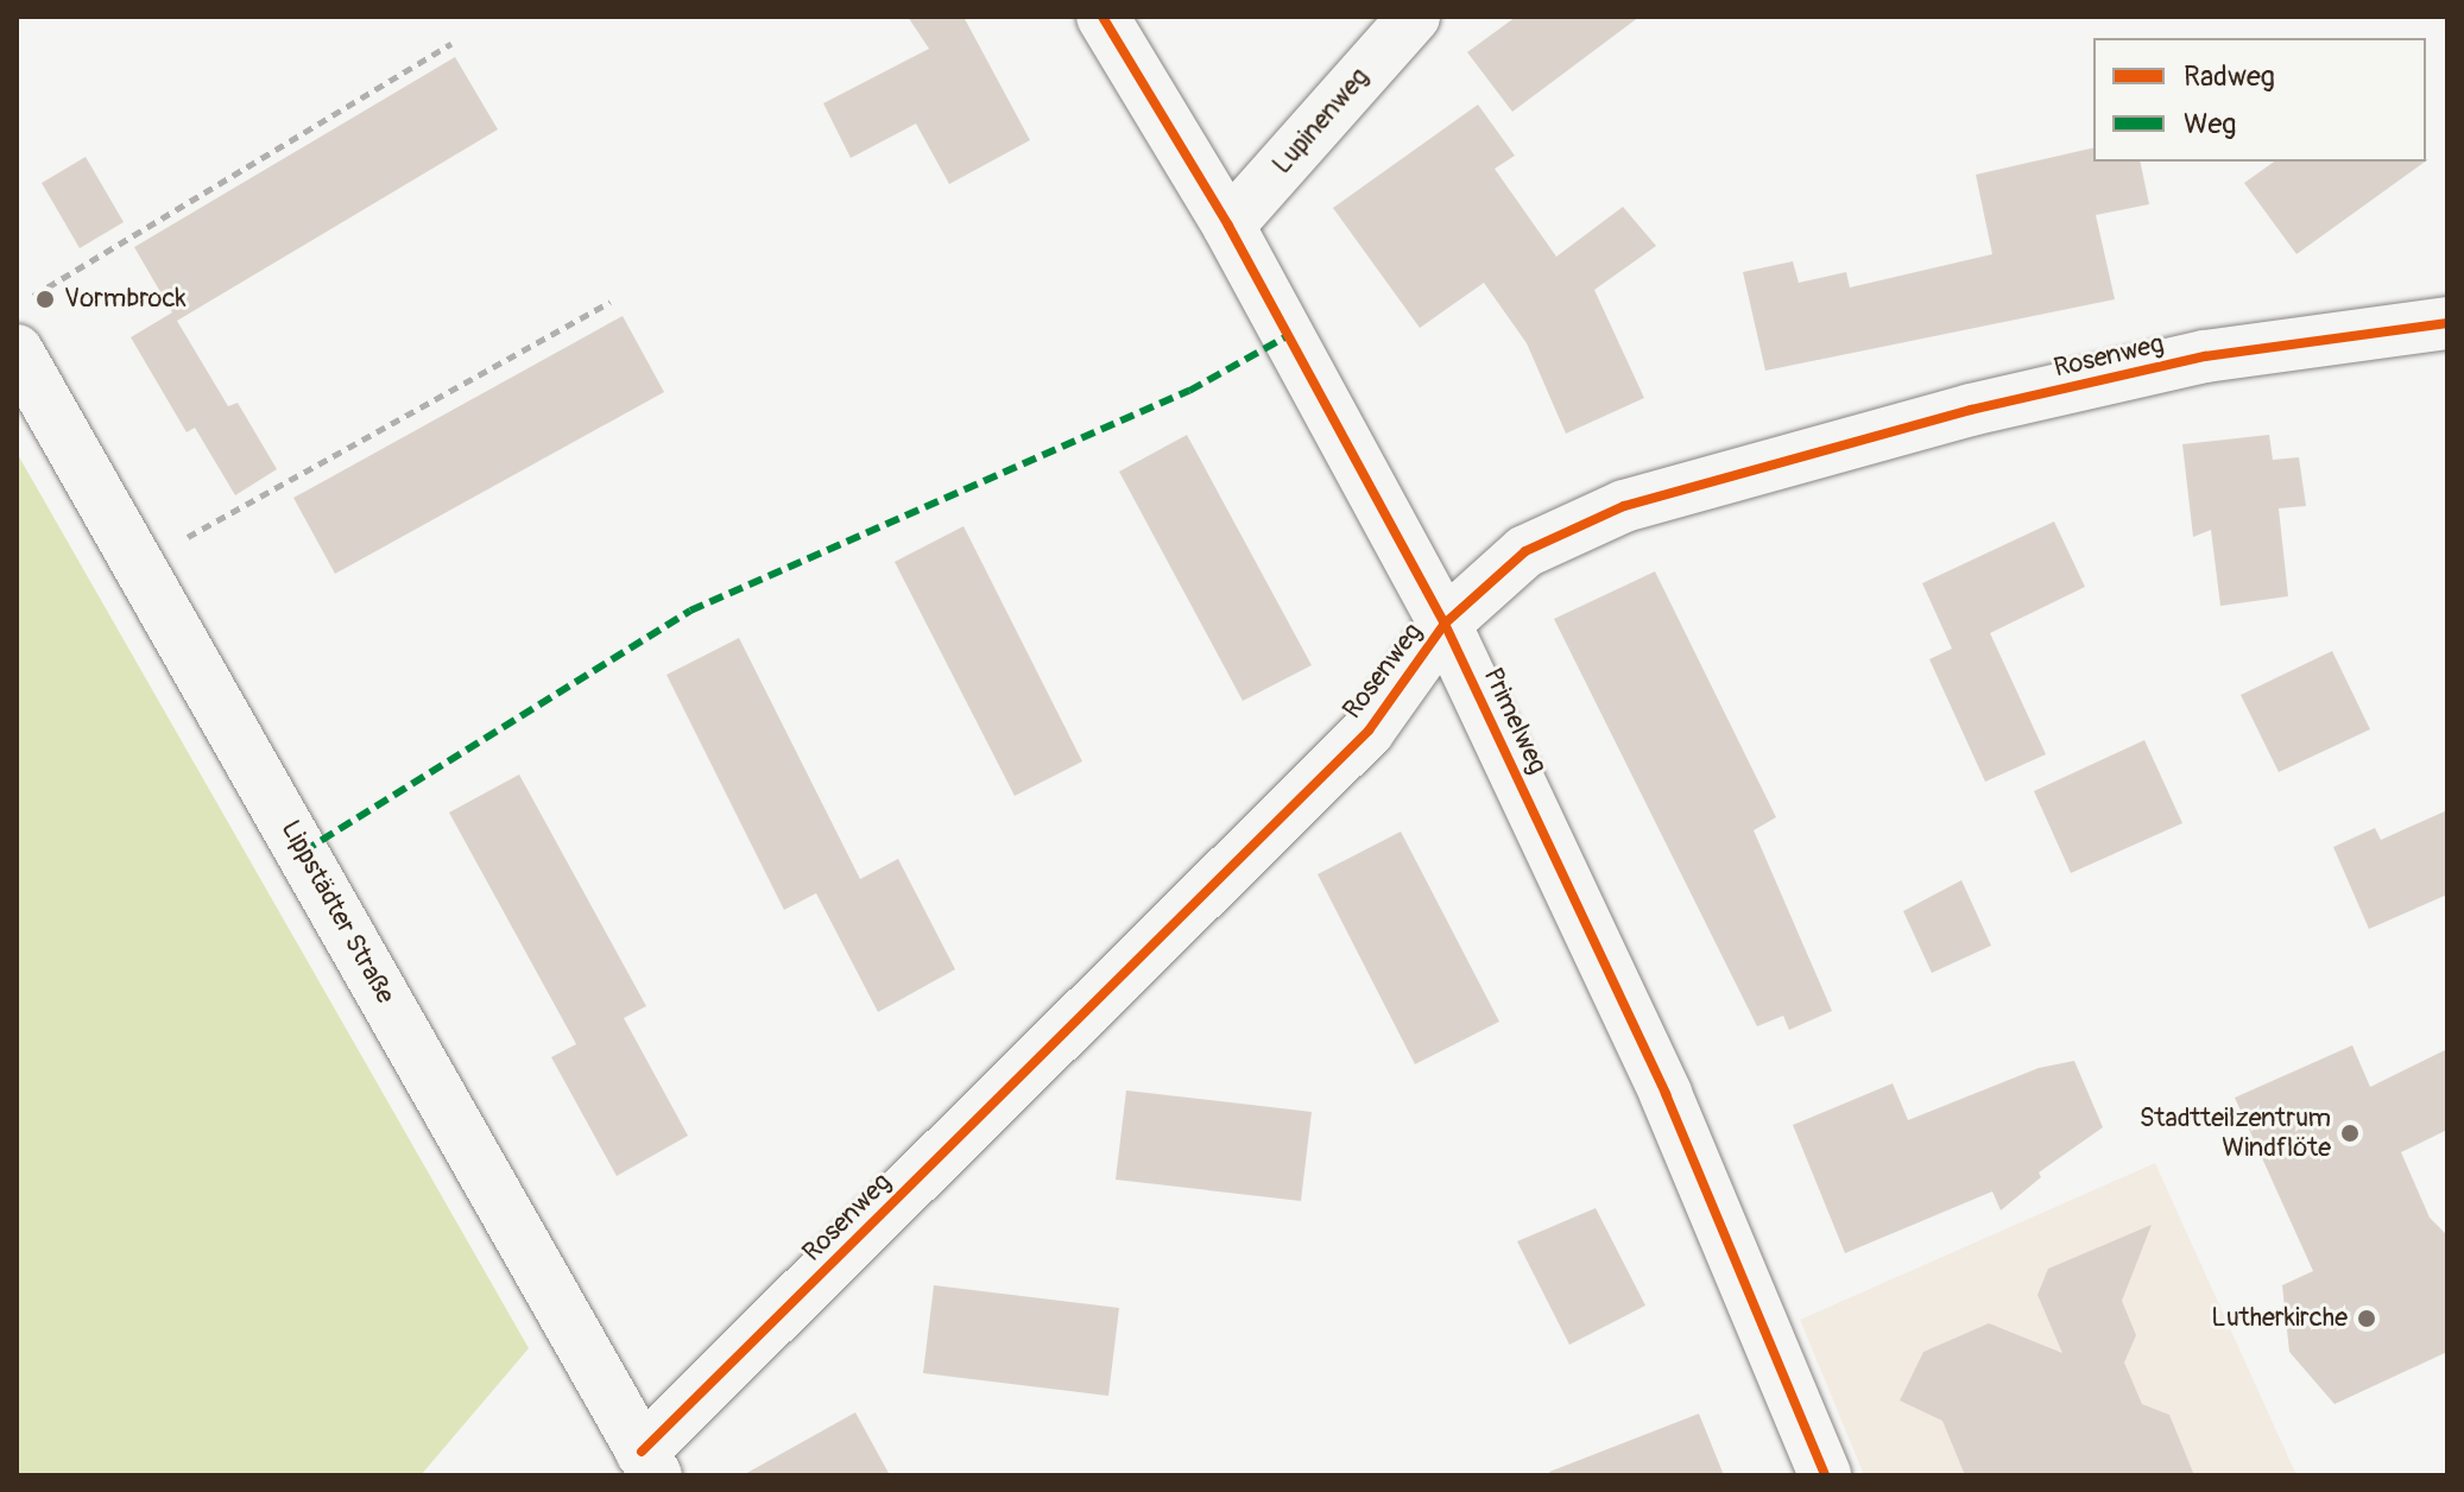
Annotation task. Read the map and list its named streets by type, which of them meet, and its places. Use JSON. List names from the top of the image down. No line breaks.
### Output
{"streets":{"street":["Lupinenweg","Rosenweg","Primelweg","Lippstädter Straße"]},"crossings":[["Lupinenweg","Primelweg"],["Rosenweg","Primelweg"],["Rosenweg","Lippstädter Straße"]],"places":["Vormbrock","Stadtteilzentrum Windflöte","Lutherkirche"],"legend":["Radweg","Weg"]}
